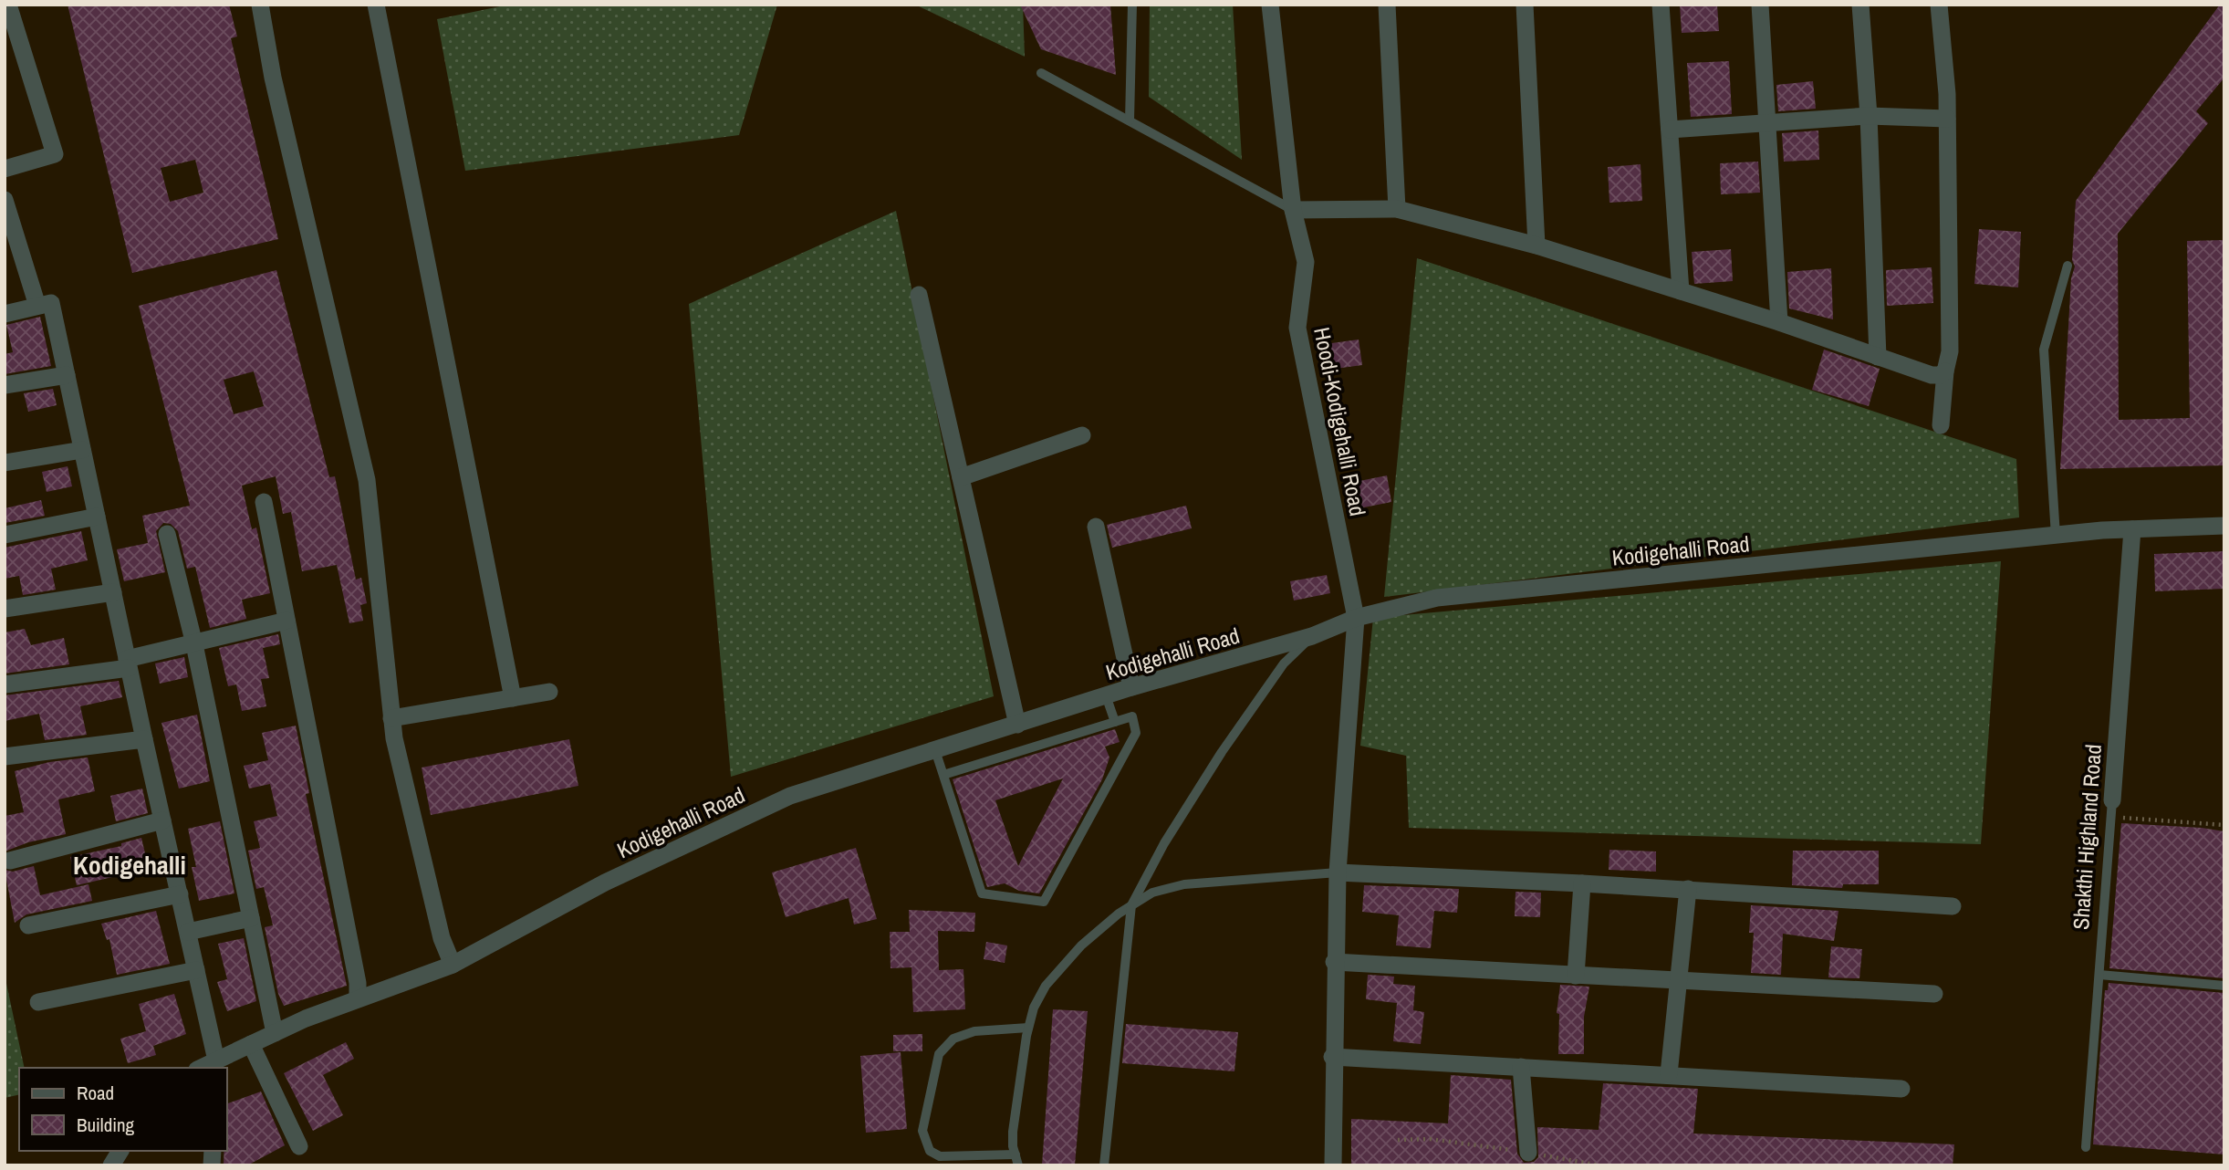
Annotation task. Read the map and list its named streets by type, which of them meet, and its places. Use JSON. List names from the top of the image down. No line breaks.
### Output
{"streets":{"street":["Hoodi-Kodigehalli Road","Kodigehalli Road","Shakthi Highland Road"]},"crossings":[["Hoodi-Kodigehalli Road","Kodigehalli Road"],["Kodigehalli Road","Shakthi Highland Road"]],"districts":["Kodigehalli"],"legend":["Road","Building"]}
